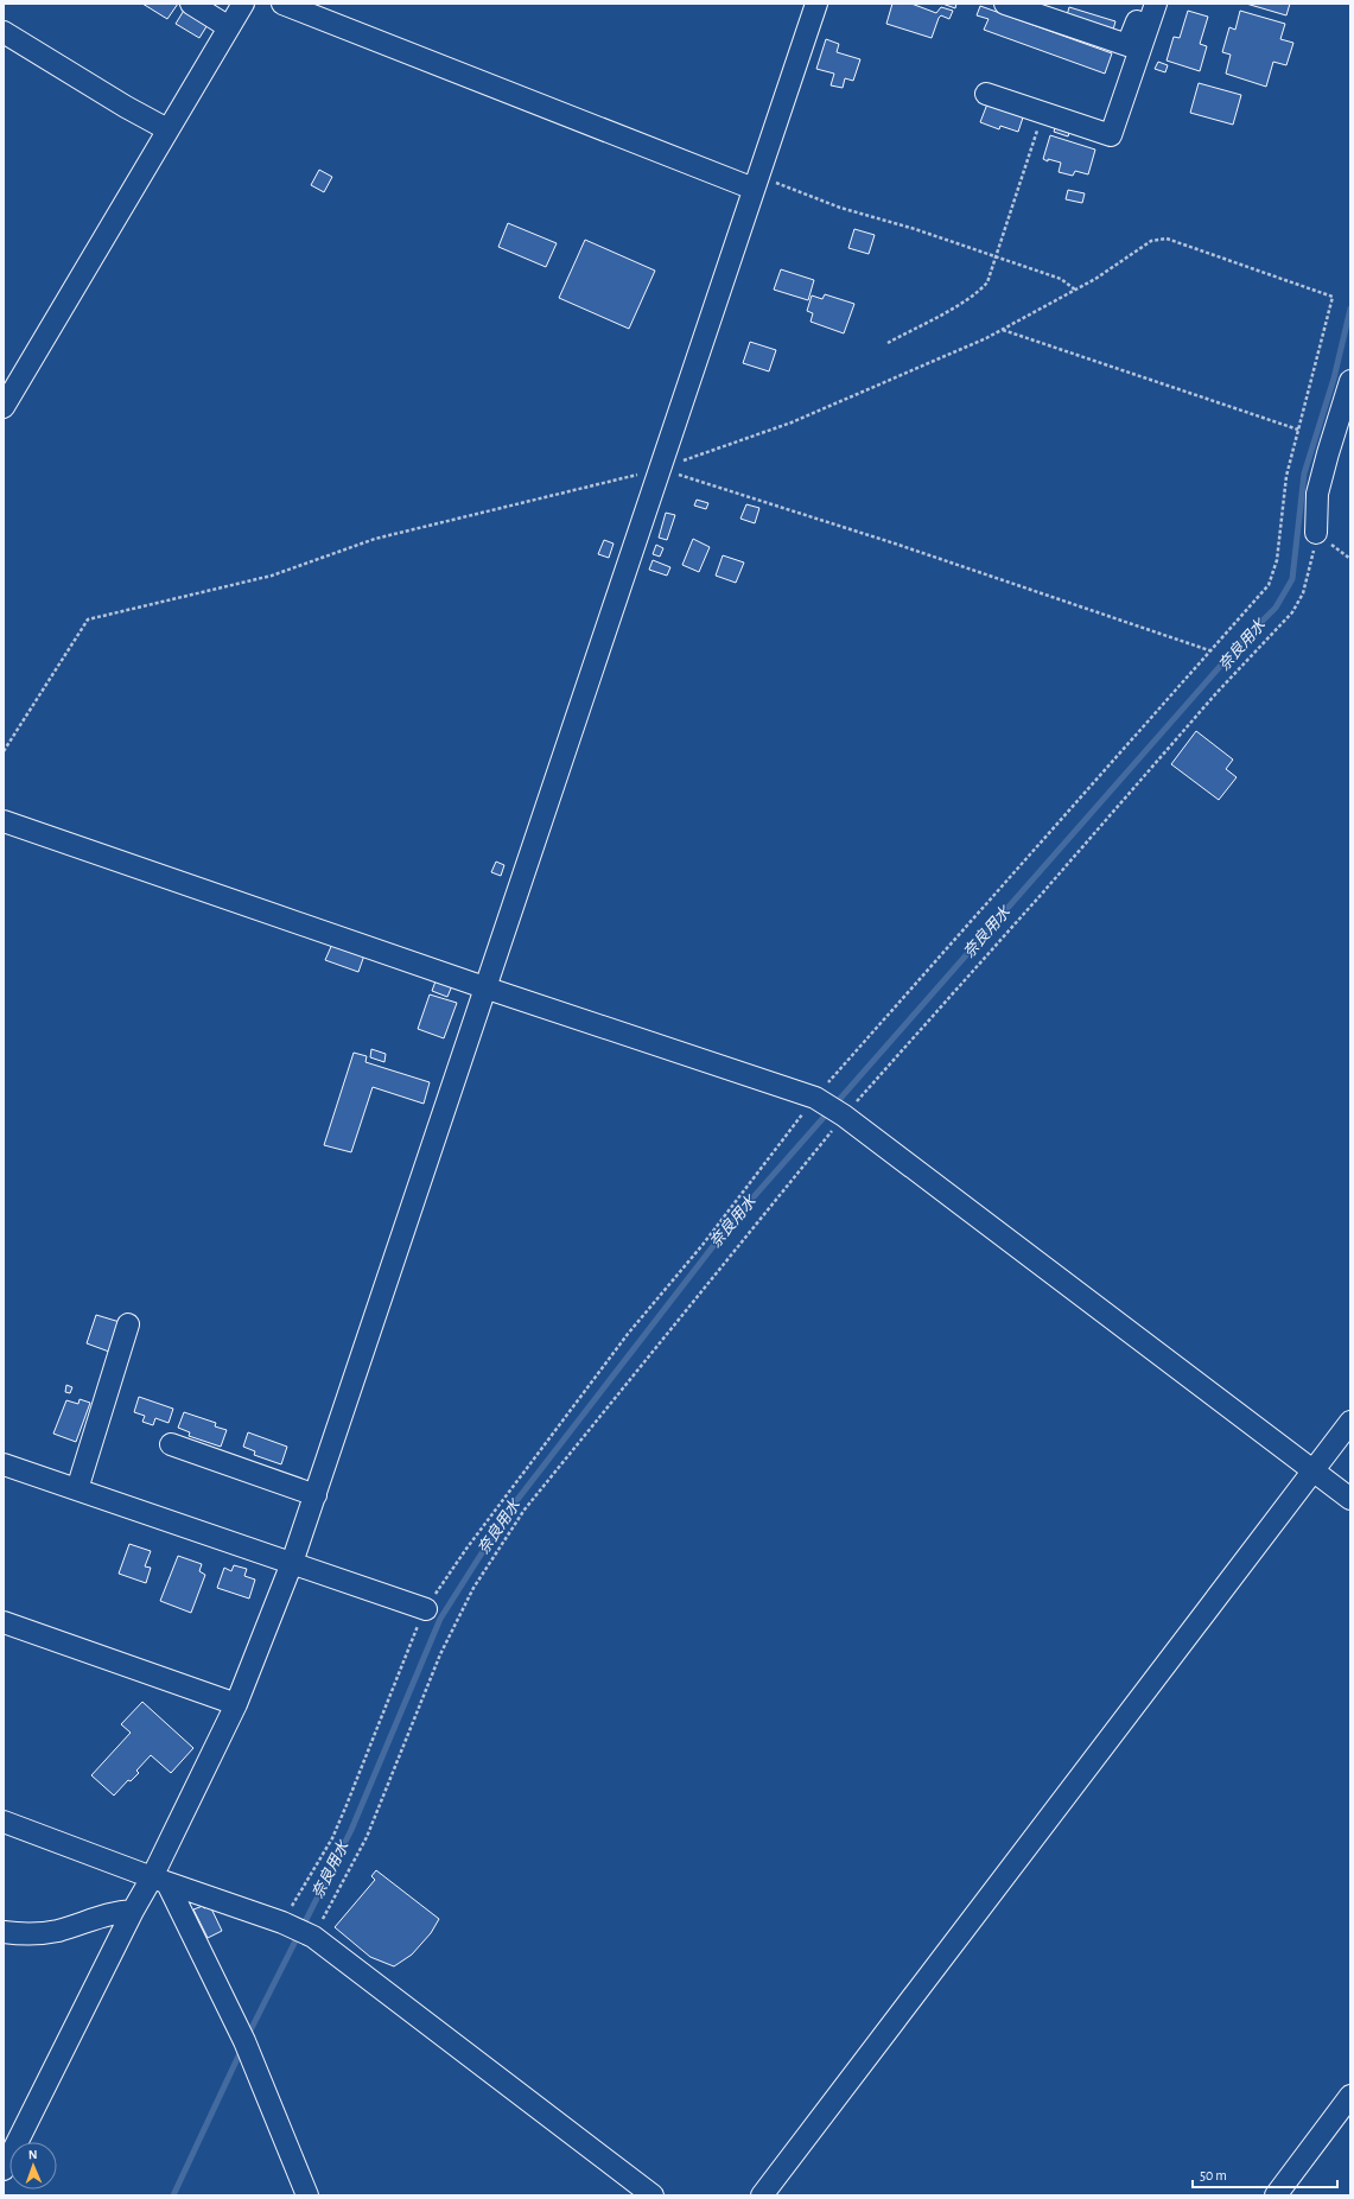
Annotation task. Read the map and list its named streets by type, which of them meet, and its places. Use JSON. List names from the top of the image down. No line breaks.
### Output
{"water":["奈良用水"],"scale_bar":"50 m","north":"top"}
